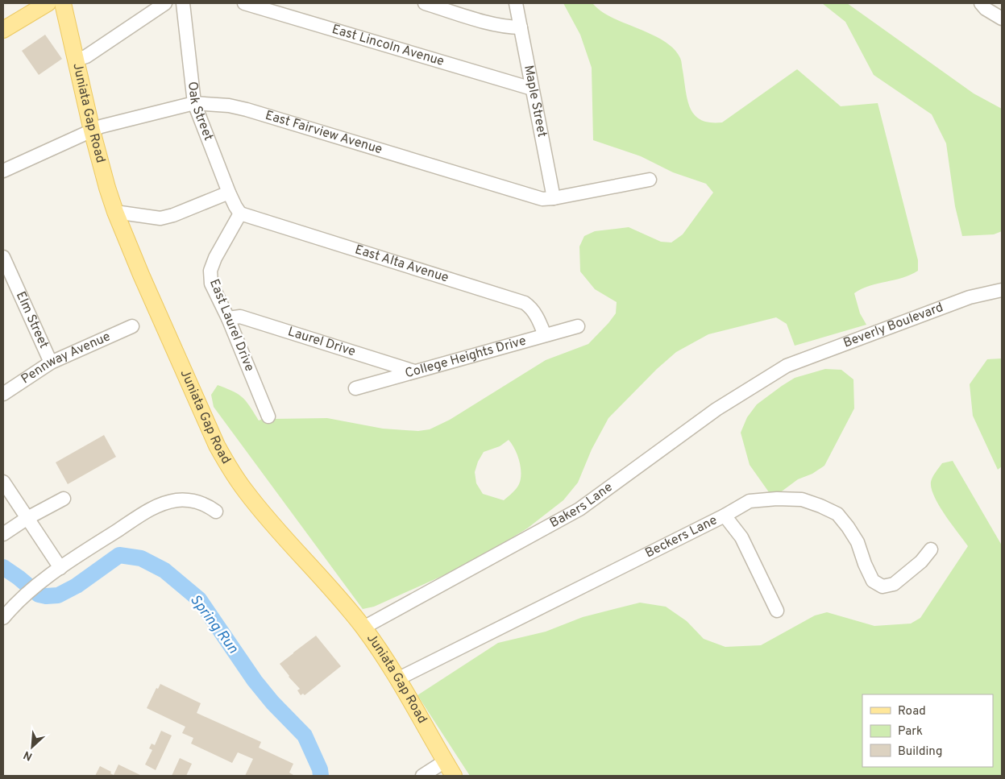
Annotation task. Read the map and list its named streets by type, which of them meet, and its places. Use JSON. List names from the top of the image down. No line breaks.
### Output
{"streets":{"main road":["Juniata Gap Road"],"street":["East Lincoln Avenue","Maple Street","Oak Street","East Fairview Avenue","East Alta Avenue","Elm Street","East Laurel Drive","Beverly Boulevard","Laurel Drive","College Heights Drive","Pennway Avenue","Bakers Lane","Beckers Lane"]},"crossings":[["East Lincoln Avenue","Maple Street"],["Maple Street","East Fairview Avenue"],["Oak Street","East Fairview Avenue"],["Oak Street","East Alta Avenue"],["Oak Street","East Laurel Drive"],["Juniata Gap Road","East Fairview Avenue"],["Juniata Gap Road","Bakers Lane"],["Juniata Gap Road","Beckers Lane"],["East Alta Avenue","East Laurel Drive"],["East Alta Avenue","College Heights Drive"],["Elm Street","Pennway Avenue"],["East Laurel Drive","Laurel Drive"],["Beverly Boulevard","Bakers Lane"],["Laurel Drive","College Heights Drive"]],"water":["Spring Run"],"legend":["Road","Park","Building"],"north":"bottom left"}
